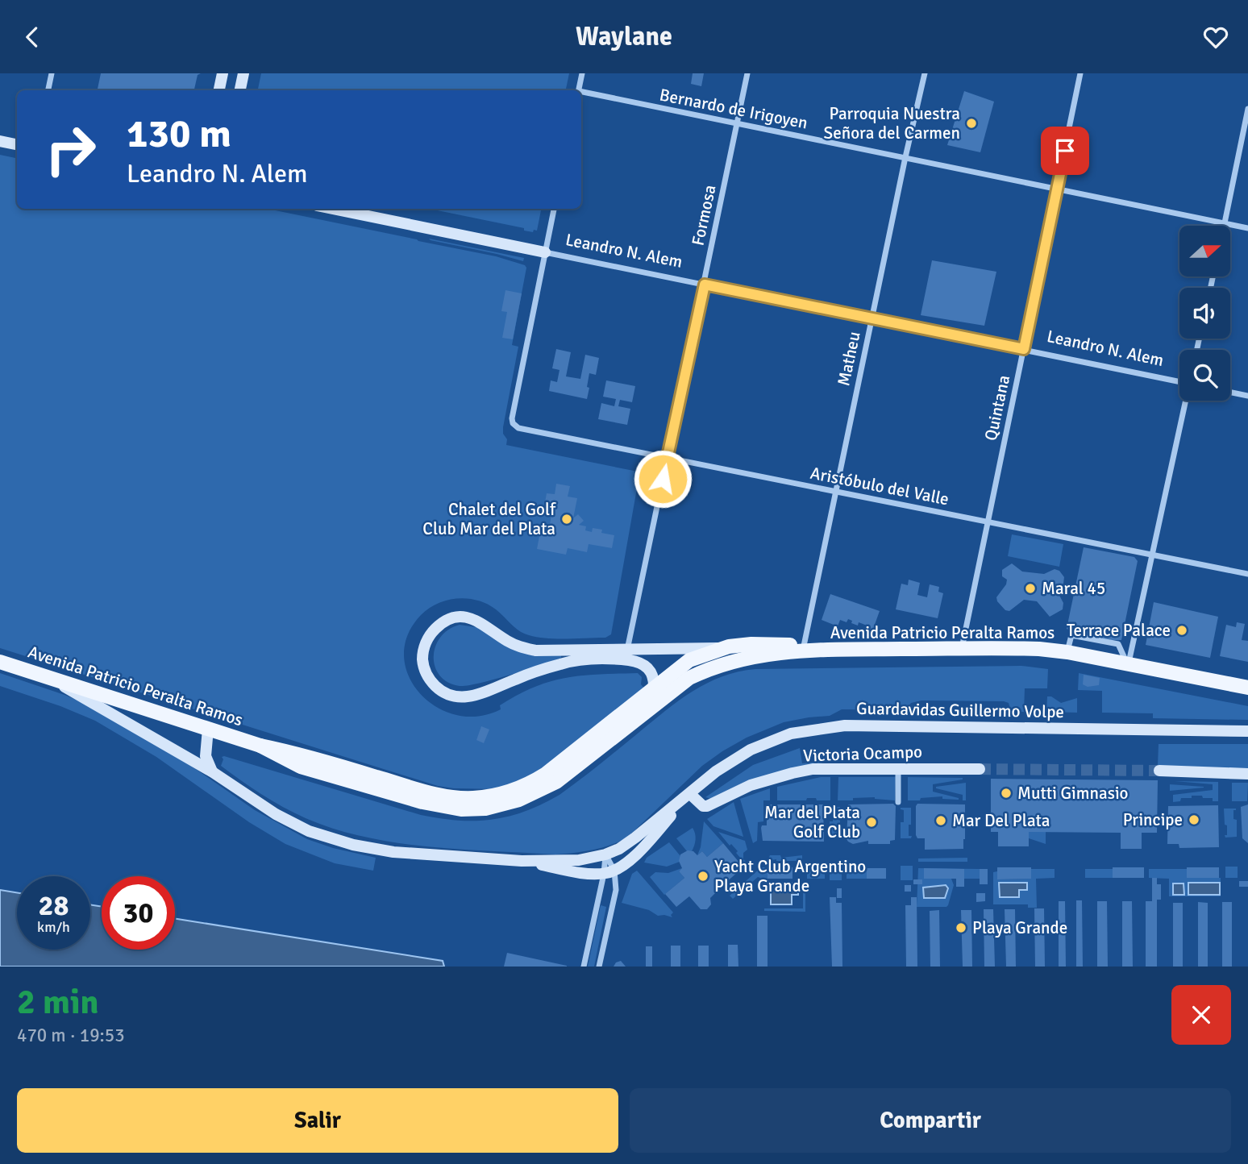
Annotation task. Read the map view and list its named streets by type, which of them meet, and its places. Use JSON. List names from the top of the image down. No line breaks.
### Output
{"streets":{"main road":["Leandro N. Alem","Avenida Patricio Peralta Ramos","Guardavidas Guillermo Volpe","Victoria Ocampo"],"street":["Bernardo de Irigoyen","Formosa","Matheu","Quintana","Aristóbulo del Valle"]},"crossings":[["Bernardo de Irigoyen","Formosa"],["Bernardo de Irigoyen","Matheu"],["Bernardo de Irigoyen","Quintana"],["Formosa","Leandro N. Alem"],["Formosa","Aristóbulo del Valle"],["Leandro N. Alem","Matheu"],["Leandro N. Alem","Quintana"],["Leandro N. Alem","Aristóbulo del Valle"],["Matheu","Aristóbulo del Valle"],["Matheu","Avenida Patricio Peralta Ramos"],["Quintana","Aristóbulo del Valle"],["Quintana","Avenida Patricio Peralta Ramos"],["Avenida Patricio Peralta Ramos","Guardavidas Guillermo Volpe"],["Guardavidas Guillermo Volpe","Victoria Ocampo"]],"places":["Parroquia Nuestra Señora del Carmen","Chalet del Golf Club Mar del Plata","Maral 45","Terrace Palace","Mutti Gimnasio","Principe","Mar Del Plata","Mar del Plata Golf Club","Yacht Club Argentino Playa Grande","Playa Grande"],"north":"right","page":{"header":"Waylane","turn":["130 m","Leandro N. Alem"],"speed":"28 km/h","limit":"30","heading":["2 min","470 m · 19:53"],"buttons":["Salir","Compartir"]}}
